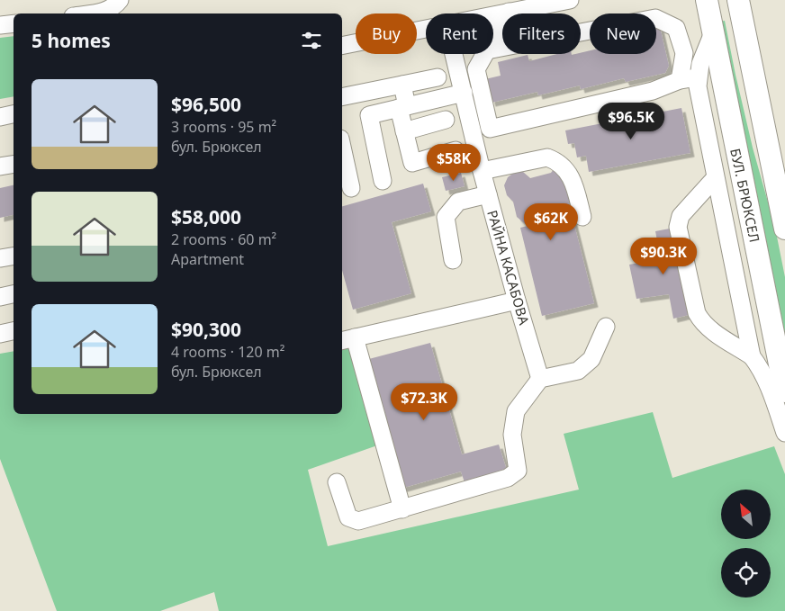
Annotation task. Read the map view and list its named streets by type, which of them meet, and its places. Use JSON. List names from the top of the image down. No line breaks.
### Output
{"streets":{"main road":["БУЛ. БРЮКСЕЛ"],"street":["РАЙНА КАСАБОВА"]},"north":"top left","page":{"chip":["Buy","Rent","Filters","New"],"heading":"5 homes","list":[{"name":"$96,500","note":"3 rooms · 95 m² · бул. Брюксел"},{"name":"$58,000","note":"2 rooms · 60 m² · Apartment"},{"name":"$90,300","note":"4 rooms · 120 m² · бул. Брюксел"}],"price":["$96.5K","$58K","$62K","$90.3K","$72.3K"]}}
